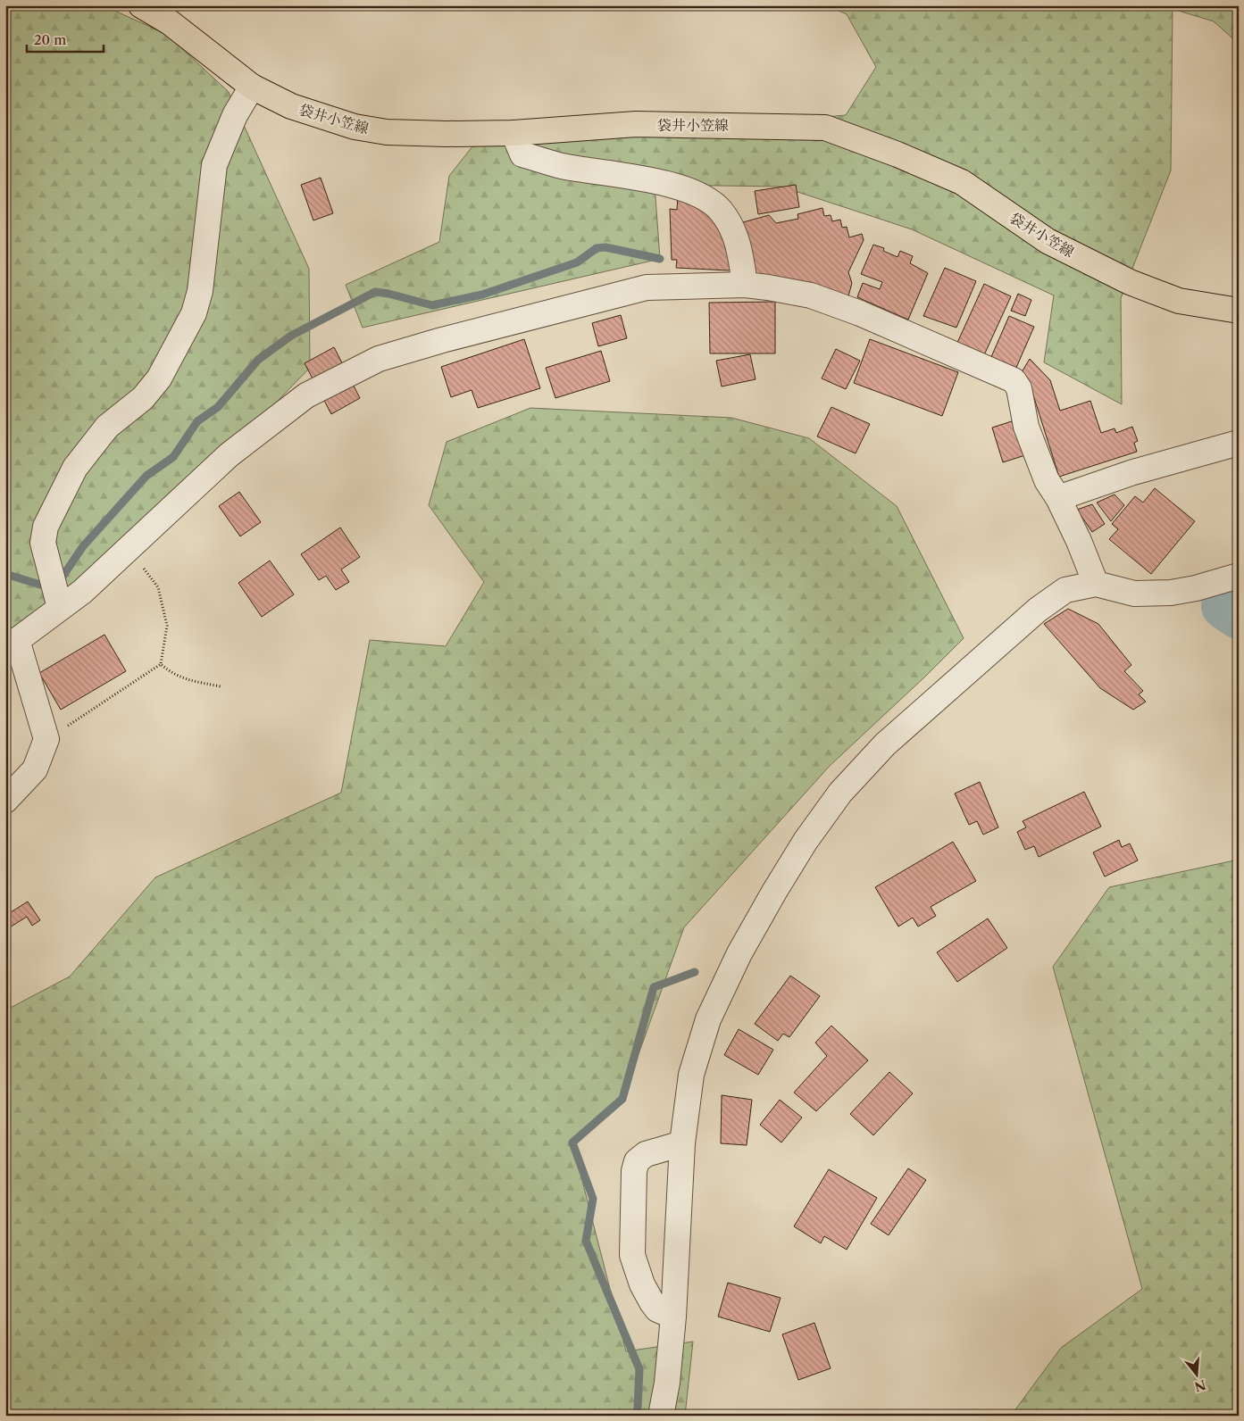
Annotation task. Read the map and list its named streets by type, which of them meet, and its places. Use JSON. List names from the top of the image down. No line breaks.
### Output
{"streets":{"main road":["袋井小笠線"]},"scale_bar":"20 m","north":"bottom"}
